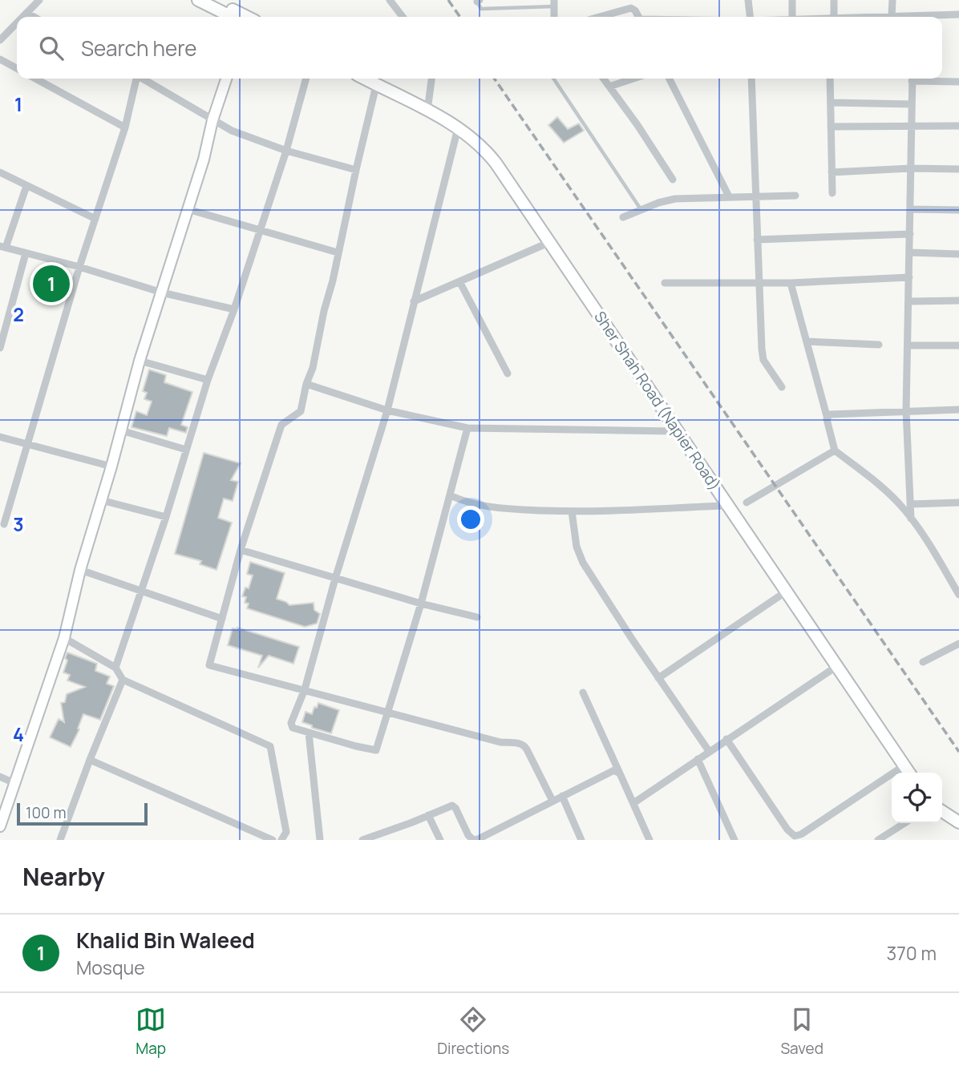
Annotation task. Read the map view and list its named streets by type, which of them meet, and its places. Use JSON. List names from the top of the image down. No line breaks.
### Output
{"streets":{"main road":["Sher Shah Road (Napier Road)"]},"scale_bar":"100 m","page":{"search":"Search here","pins":"1","scale":"100 m","heading":"Nearby","list":[{"mark":"1","name":"Khalid Bin Waleed","note":"Mosque","value":"370 m"}],"nav":["Map","Directions","Saved"]},"grid":{"rows":["1","2","3","4"]}}
